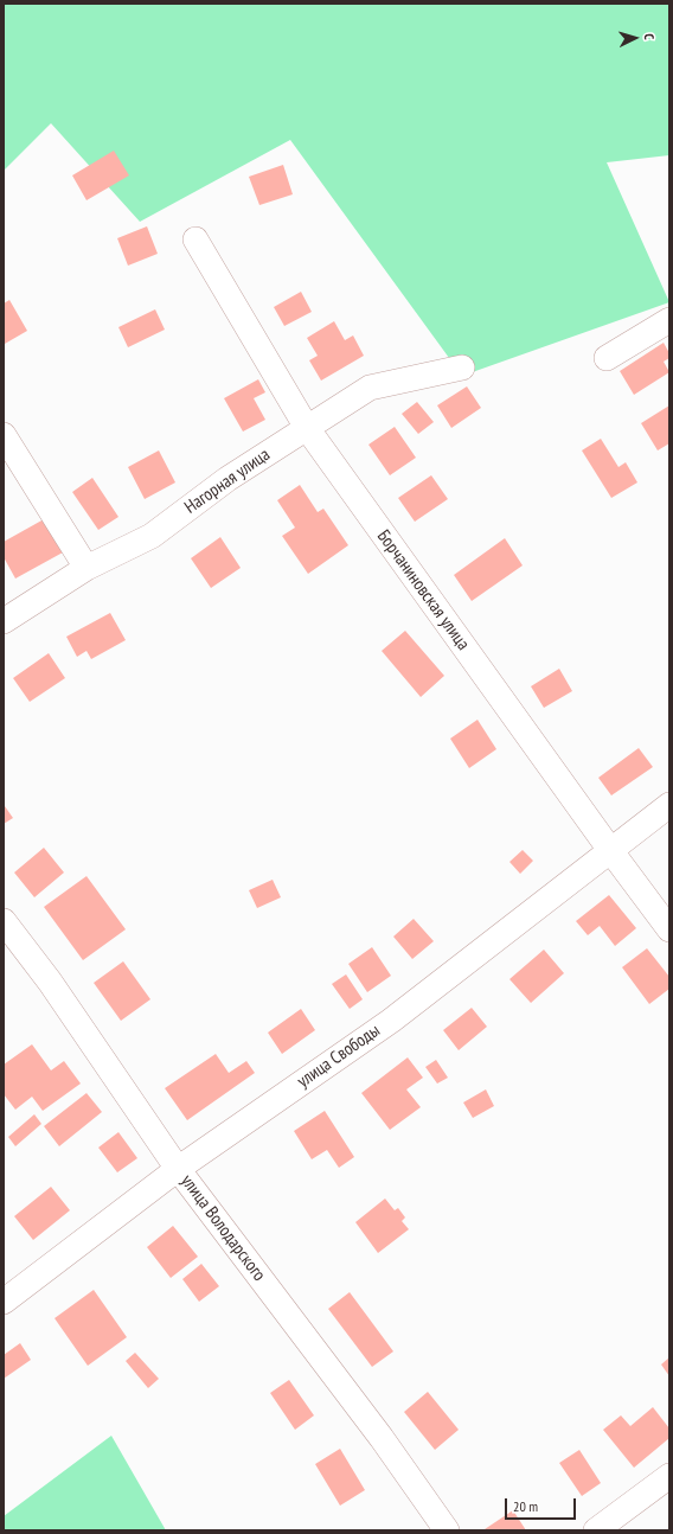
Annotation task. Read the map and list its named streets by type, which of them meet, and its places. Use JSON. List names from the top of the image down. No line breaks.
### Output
{"streets":{"street":["Нагорная улица","Борчаниновская улица","улица Свободы","улица Володарского"]},"crossings":[["Нагорная улица","Борчаниновская улица"],["Борчаниновская улица","улица Свободы"],["улица Свободы","улица Володарского"]],"scale_bar":"20 m","north":"right"}
